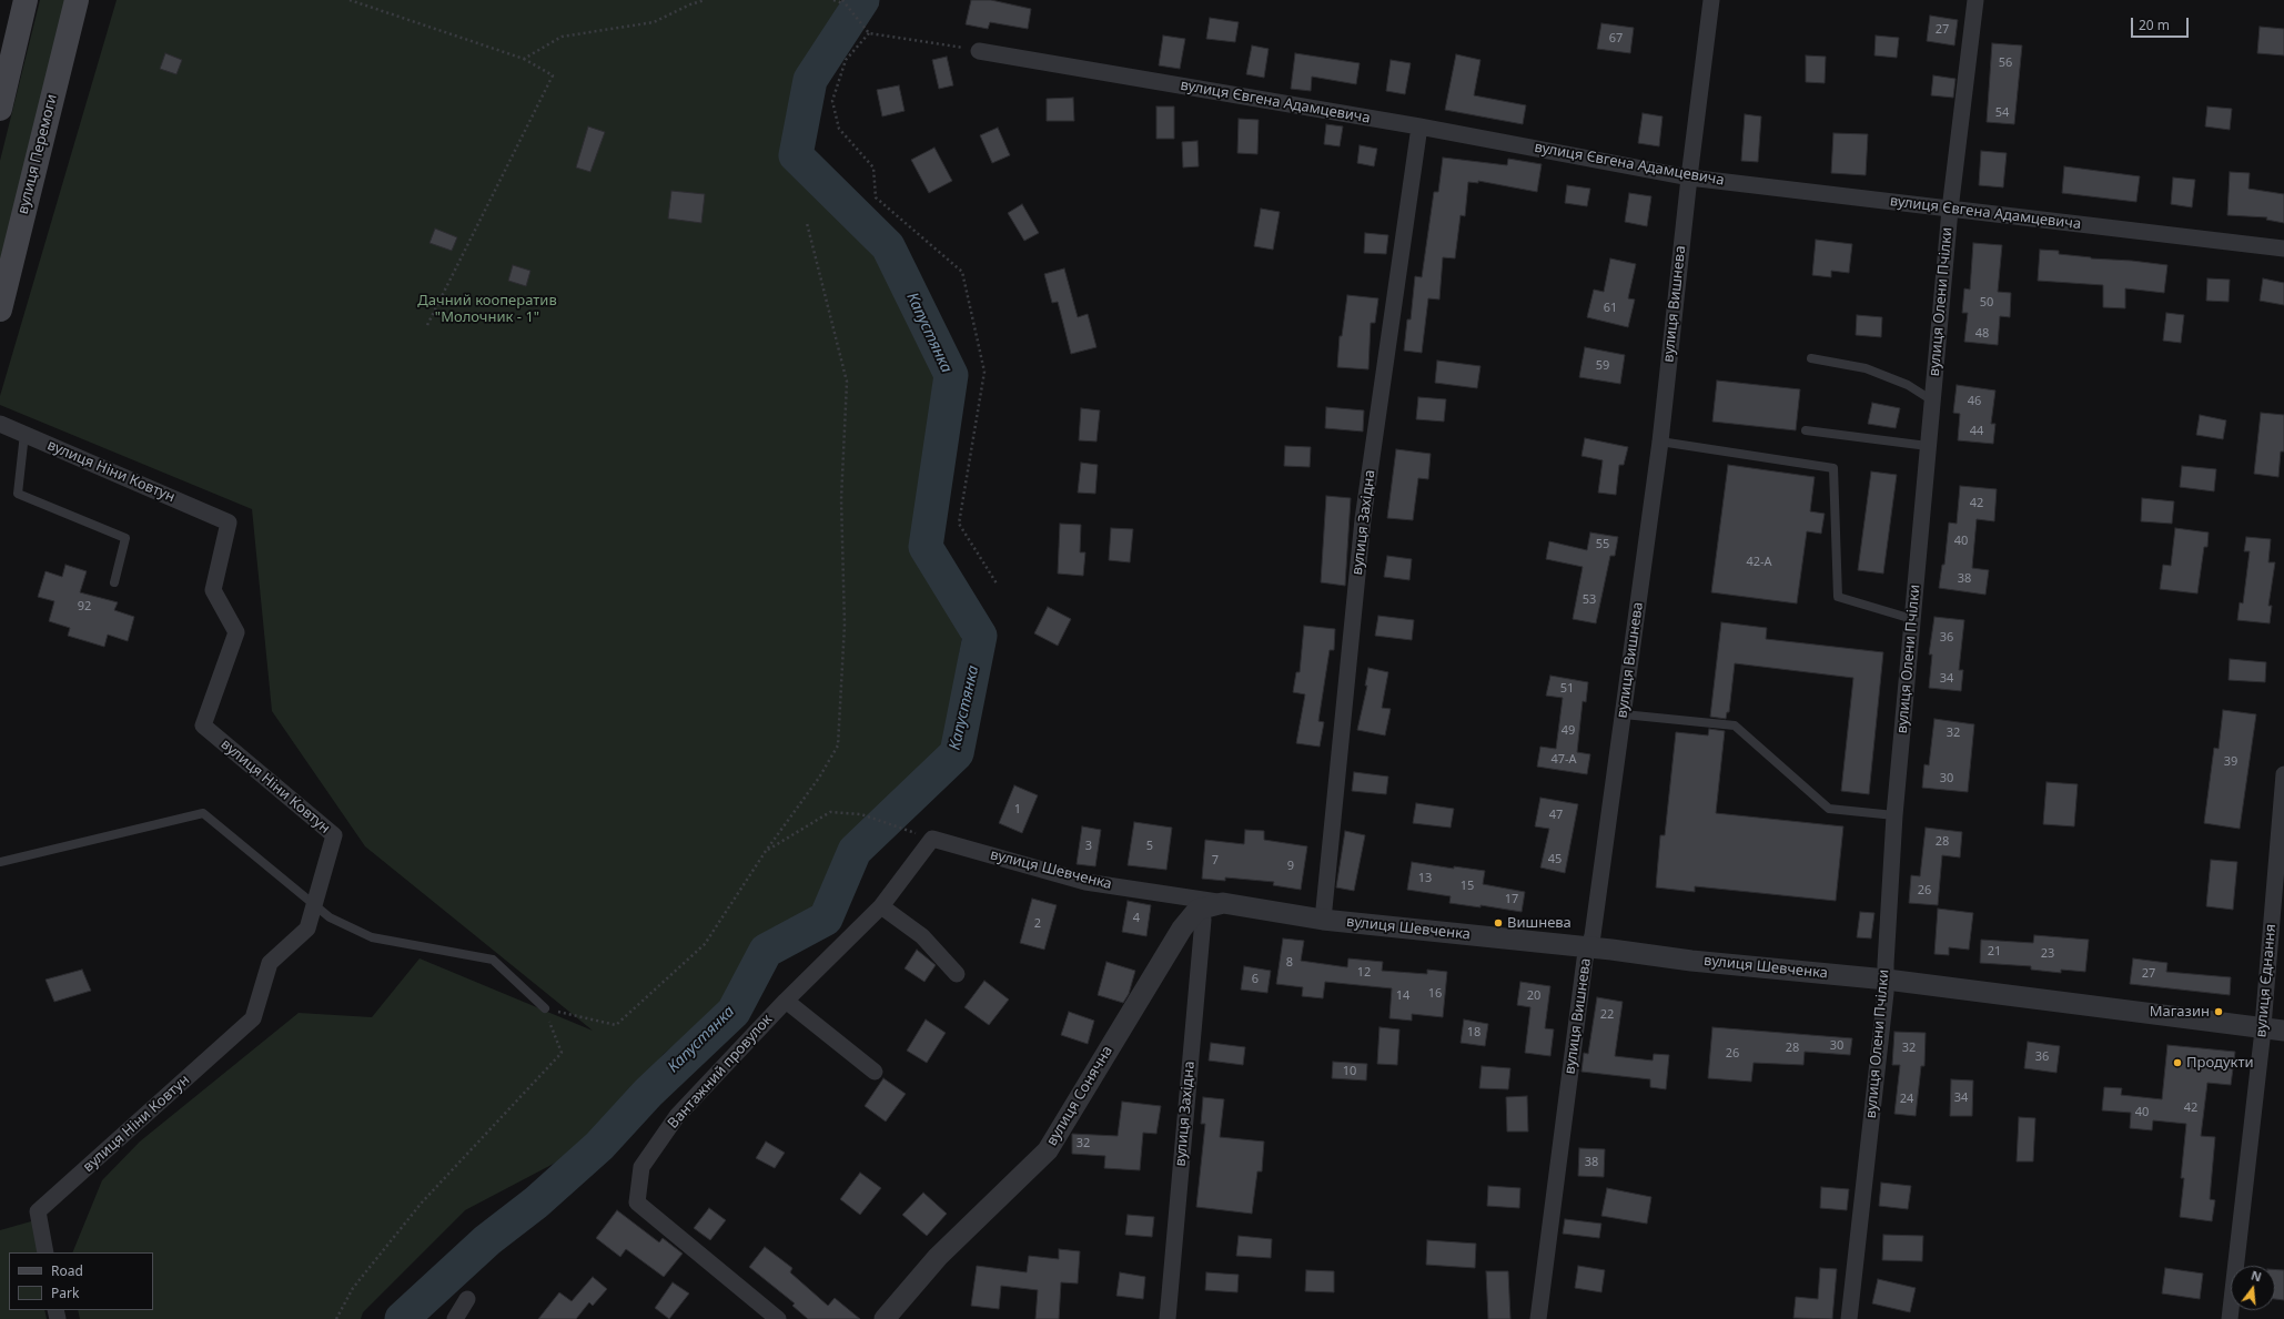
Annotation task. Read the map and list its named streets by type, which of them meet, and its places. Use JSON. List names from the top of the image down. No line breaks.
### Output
{"streets":{"main road":["вулиця Перемоги"],"street":["вулиця Євгена Адамцевича","вулиця Олени Пчілки","вулиця Вишнева","вулиця Ніни Ковтун","вулиця Західна","вулиця Шевченка","вулиця Єднання","Вантажний провулок","вулиця Сонячна"]},"crossings":[["вулиця Євгена Адамцевича","вулиця Олени Пчілки"],["вулиця Євгена Адамцевича","вулиця Вишнева"],["вулиця Євгена Адамцевича","вулиця Західна"],["вулиця Олени Пчілки","вулиця Шевченка"],["вулиця Вишнева","вулиця Шевченка"],["вулиця Західна","вулиця Шевченка"],["вулиця Західна","вулиця Сонячна"],["вулиця Шевченка","вулиця Єднання"],["вулиця Шевченка","Вантажний провулок"]],"water":["Капустянка"],"parks":["Дачний кооператив \"Молочник - 1\""],"places":["Вишнева","Магазин","Продукти"],"house_numbers":["27","67","56","54","50","61","48","59","46","44","42","40","55","42-А","38","53","92","36","34","51","49","32","47-А","39","30","1","47","28","3","5","45","7","9","13","15","26","17","4","2","21","23","8","12","27","6","16","14","20","22","18","30","28","32","26","36","10","34","24","42","40","32","38"],"legend":["Road","Park"],"scale_bar":"20 m","north":"top"}
